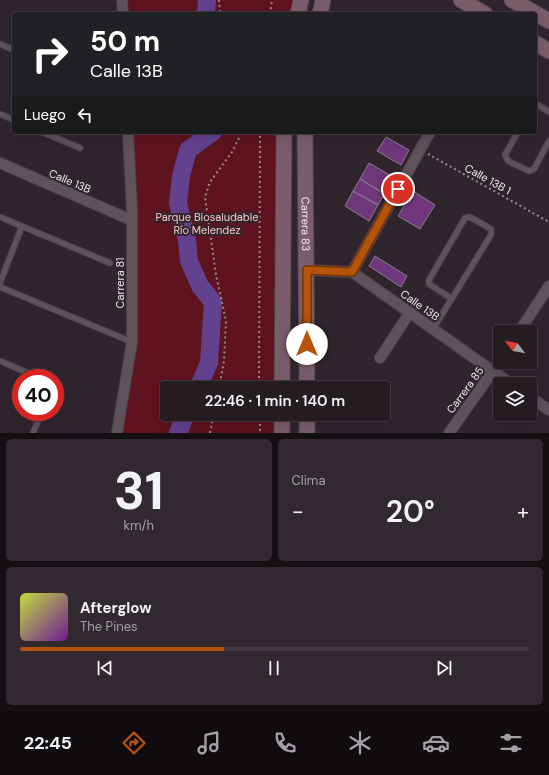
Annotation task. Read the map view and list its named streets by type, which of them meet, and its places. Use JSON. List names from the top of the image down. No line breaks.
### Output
{"streets":{"street":["Calle 13B","Carrera 83","Carrera 81","Carrera 85"],"path":["Calle 13B 1"]},"crossings":[["Calle 13B","Carrera 81"],["Calle 13B","Carrera 85"]],"parks":["Parque Biosaludable Río Melendez"],"north":"top left","page":{"turn":["50 m","Calle 13B"],"then":"Luego","limit":"40","trip":"22:46 · 1 min · 140 m","tile":[["31","km/h"],"Clima"],"heat":["−","20°","+"],"song":["Afterglow","The Pines"],"tabs":"22:45"}}
